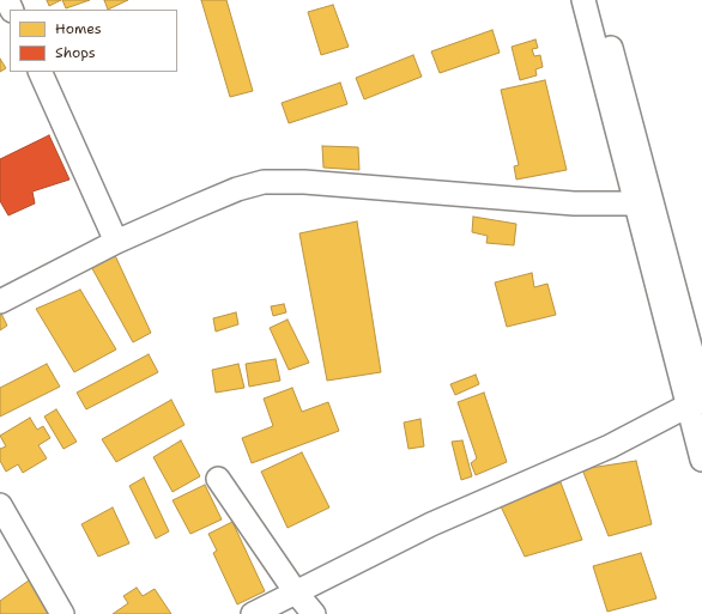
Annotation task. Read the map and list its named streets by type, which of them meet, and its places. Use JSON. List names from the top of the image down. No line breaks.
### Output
{"legend":["Homes","Shops"]}
